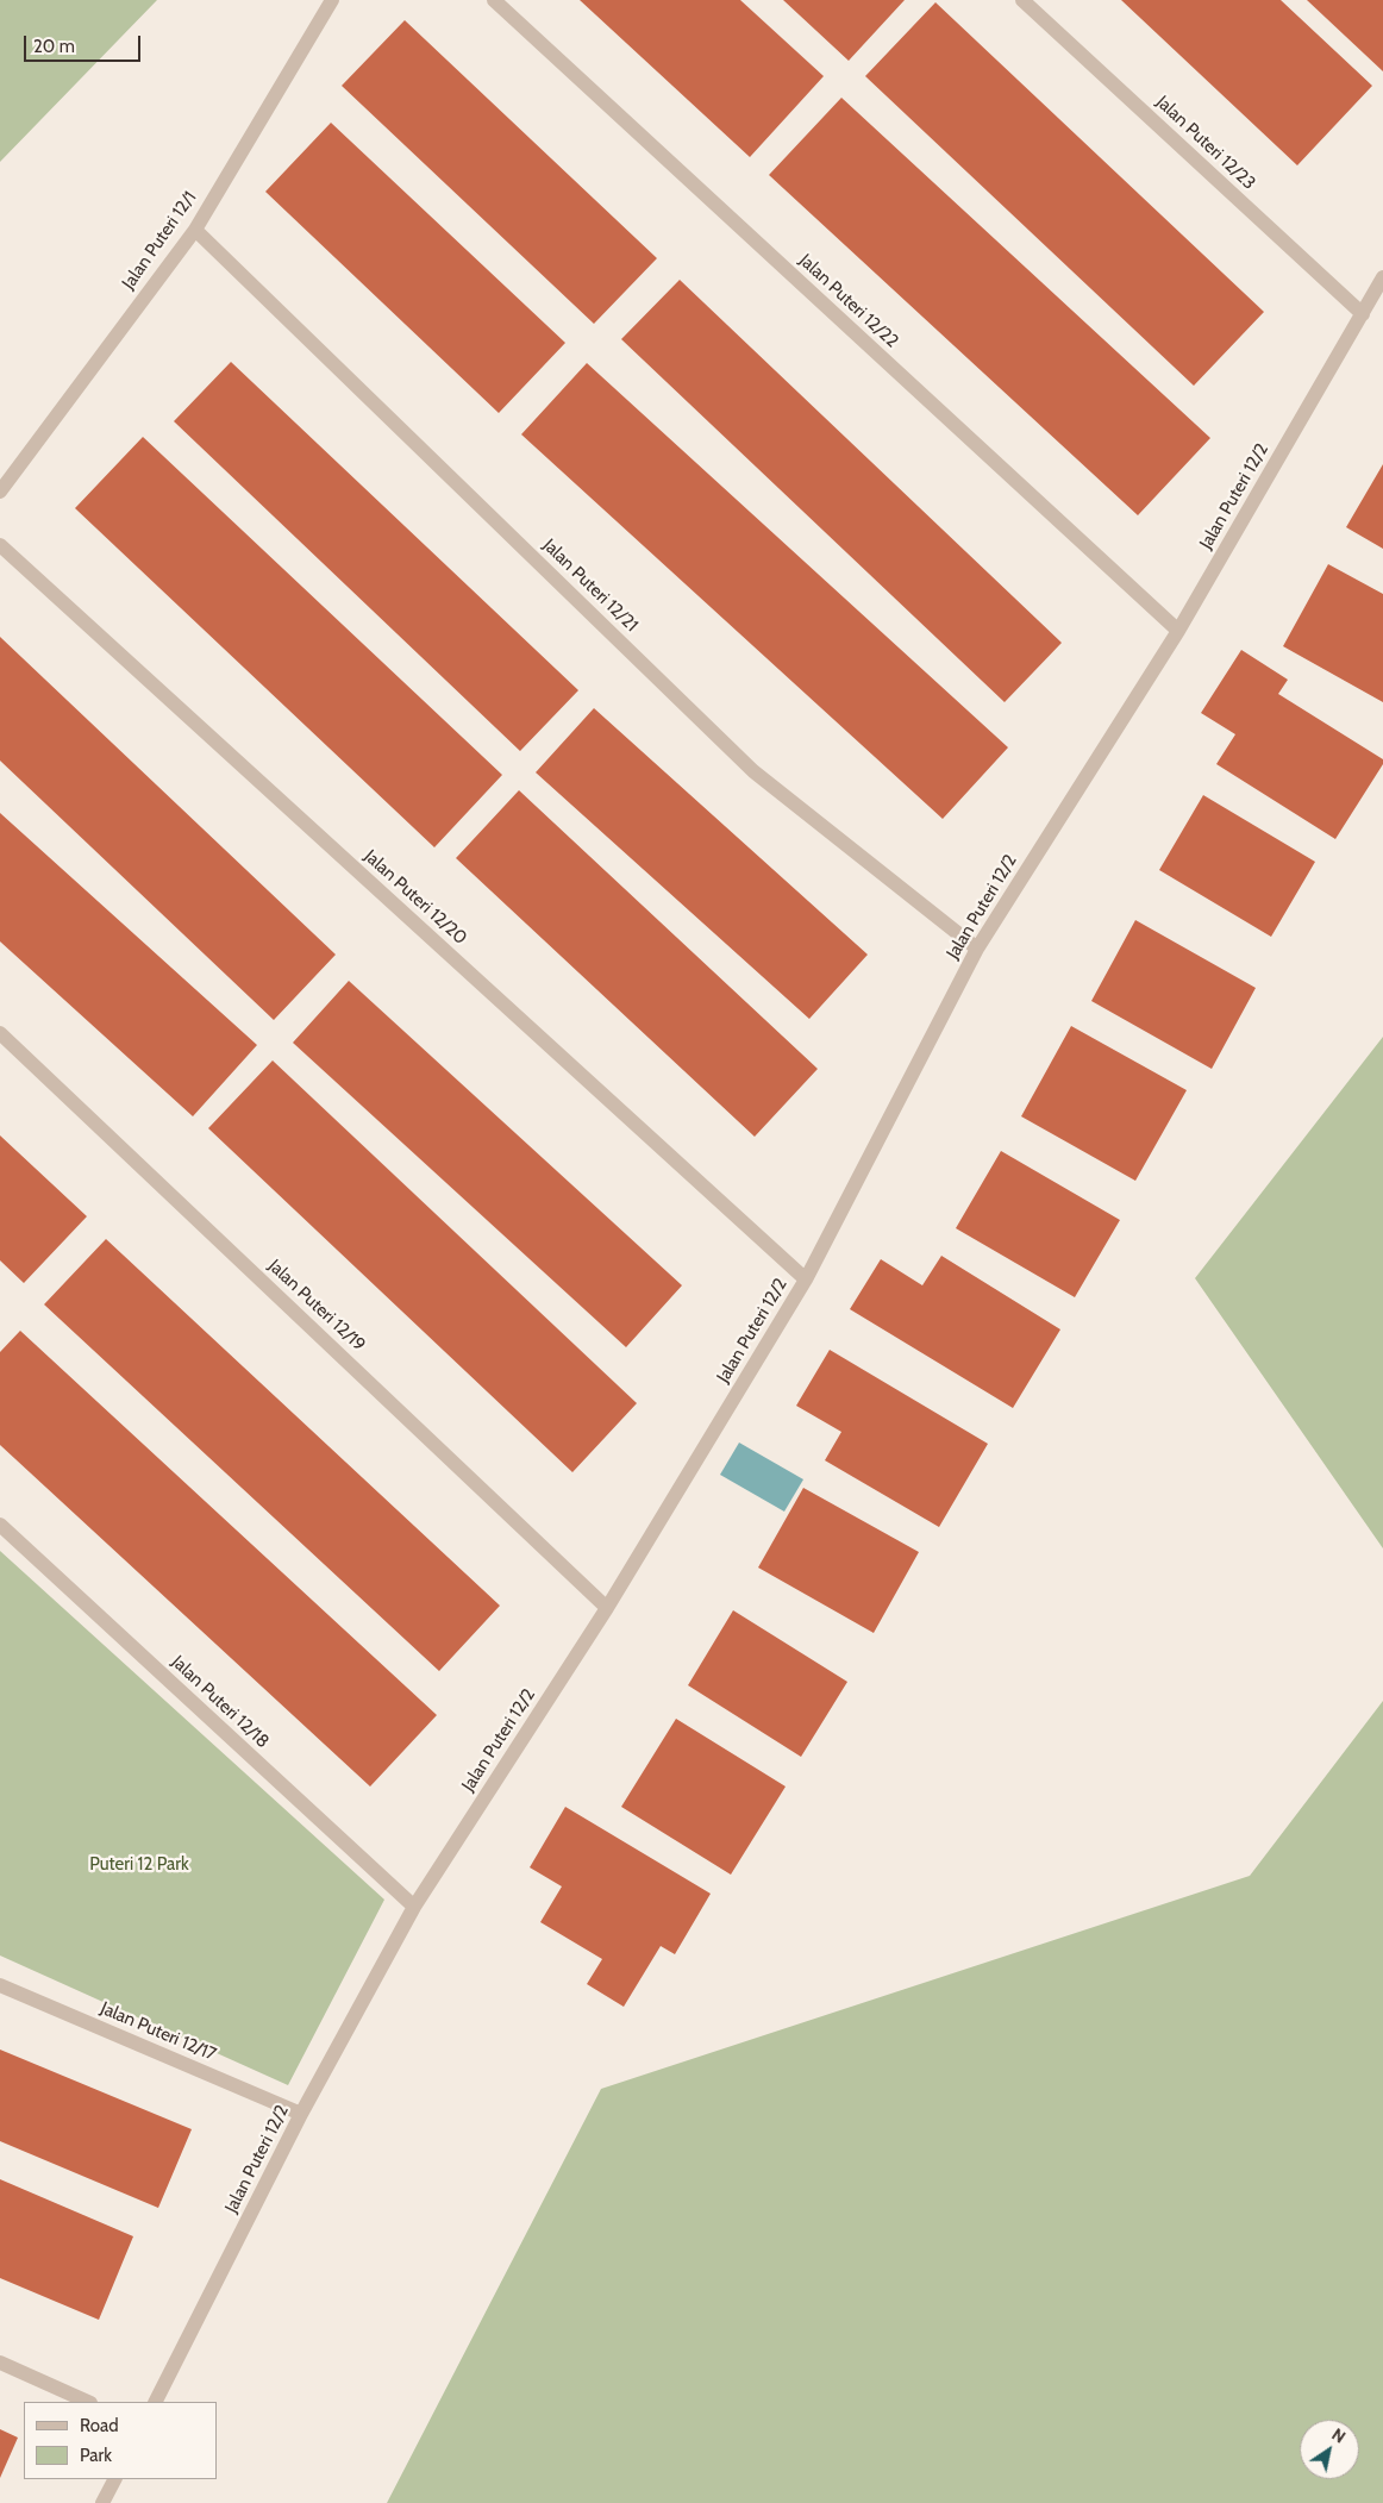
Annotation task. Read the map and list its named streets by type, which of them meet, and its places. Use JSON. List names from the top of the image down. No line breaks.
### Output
{"streets":{"street":["Jalan Puteri 12/23","Jalan Puteri 12/1","Jalan Puteri 12/22","Jalan Puteri 12/2","Jalan Puteri 12/21","Jalan Puteri 12/20","Jalan Puteri 12/19","Jalan Puteri 12/18","Jalan Puteri 12/17"]},"crossings":[["Jalan Puteri 12/23","Jalan Puteri 12/2"],["Jalan Puteri 12/1","Jalan Puteri 12/21"],["Jalan Puteri 12/22","Jalan Puteri 12/2"],["Jalan Puteri 12/2","Jalan Puteri 12/21"],["Jalan Puteri 12/2","Jalan Puteri 12/20"],["Jalan Puteri 12/2","Jalan Puteri 12/19"],["Jalan Puteri 12/2","Jalan Puteri 12/18"],["Jalan Puteri 12/2","Jalan Puteri 12/17"]],"parks":["Puteri 12 Park"],"legend":["Road","Park"],"scale_bar":"20 m","north":"top right"}
